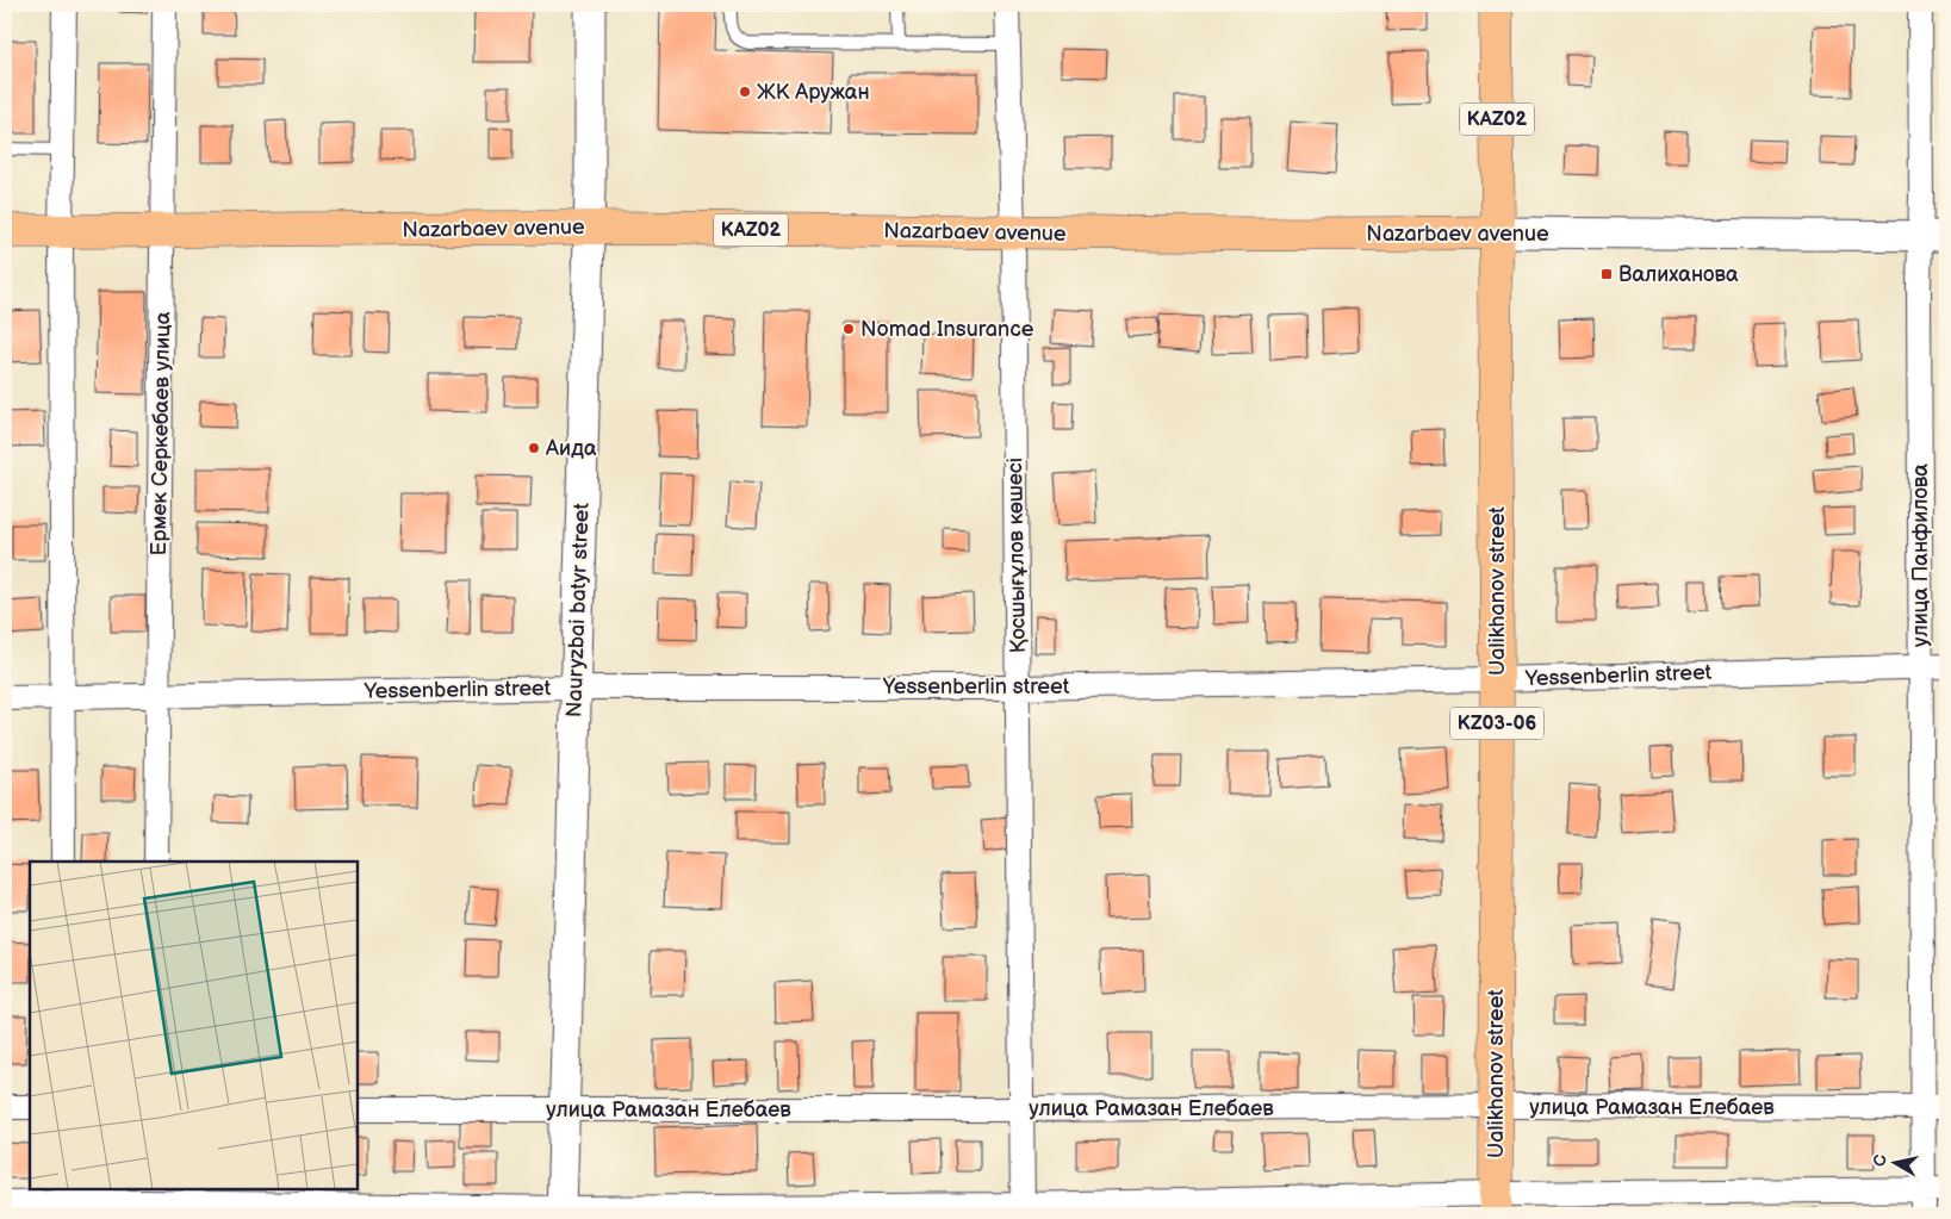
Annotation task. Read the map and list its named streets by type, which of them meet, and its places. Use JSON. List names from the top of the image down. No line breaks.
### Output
{"streets":{"main road":["KАZ02","Nazarbaev avenue","Ualikhanov street","KZ03-06"],"street":["Ермек Серкебаев улица","Қосшығұлов көшесі","улица Панфилова","Nauryzbai batyr street","Yessenberlin street","улица Рамазан Елебаев"]},"crossings":[["Nazarbaev avenue","Ермек Серкебаев улица"],["Nazarbaev avenue","Қосшығұлов көшесі"],["Nazarbaev avenue","улица Панфилова"],["Nazarbaev avenue","Ualikhanov street"],["Nazarbaev avenue","Nauryzbai batyr street"],["Ермек Серкебаев улица","Yessenberlin street"],["Қосшығұлов көшесі","Yessenberlin street"],["Қосшығұлов көшесі","улица Рамазан Елебаев"],["улица Панфилова","Yessenberlin street"],["улица Панфилова","улица Рамазан Елебаев"],["Ualikhanov street","Yessenberlin street"],["Ualikhanov street","улица Рамазан Елебаев"],["Nauryzbai batyr street","Yessenberlin street"],["Nauryzbai batyr street","улица Рамазан Елебаев"]],"places":{"other":["ЖК Аружан","Nomad Insurance","Аида"],"transit":["Валиханова"]},"north":"left"}
